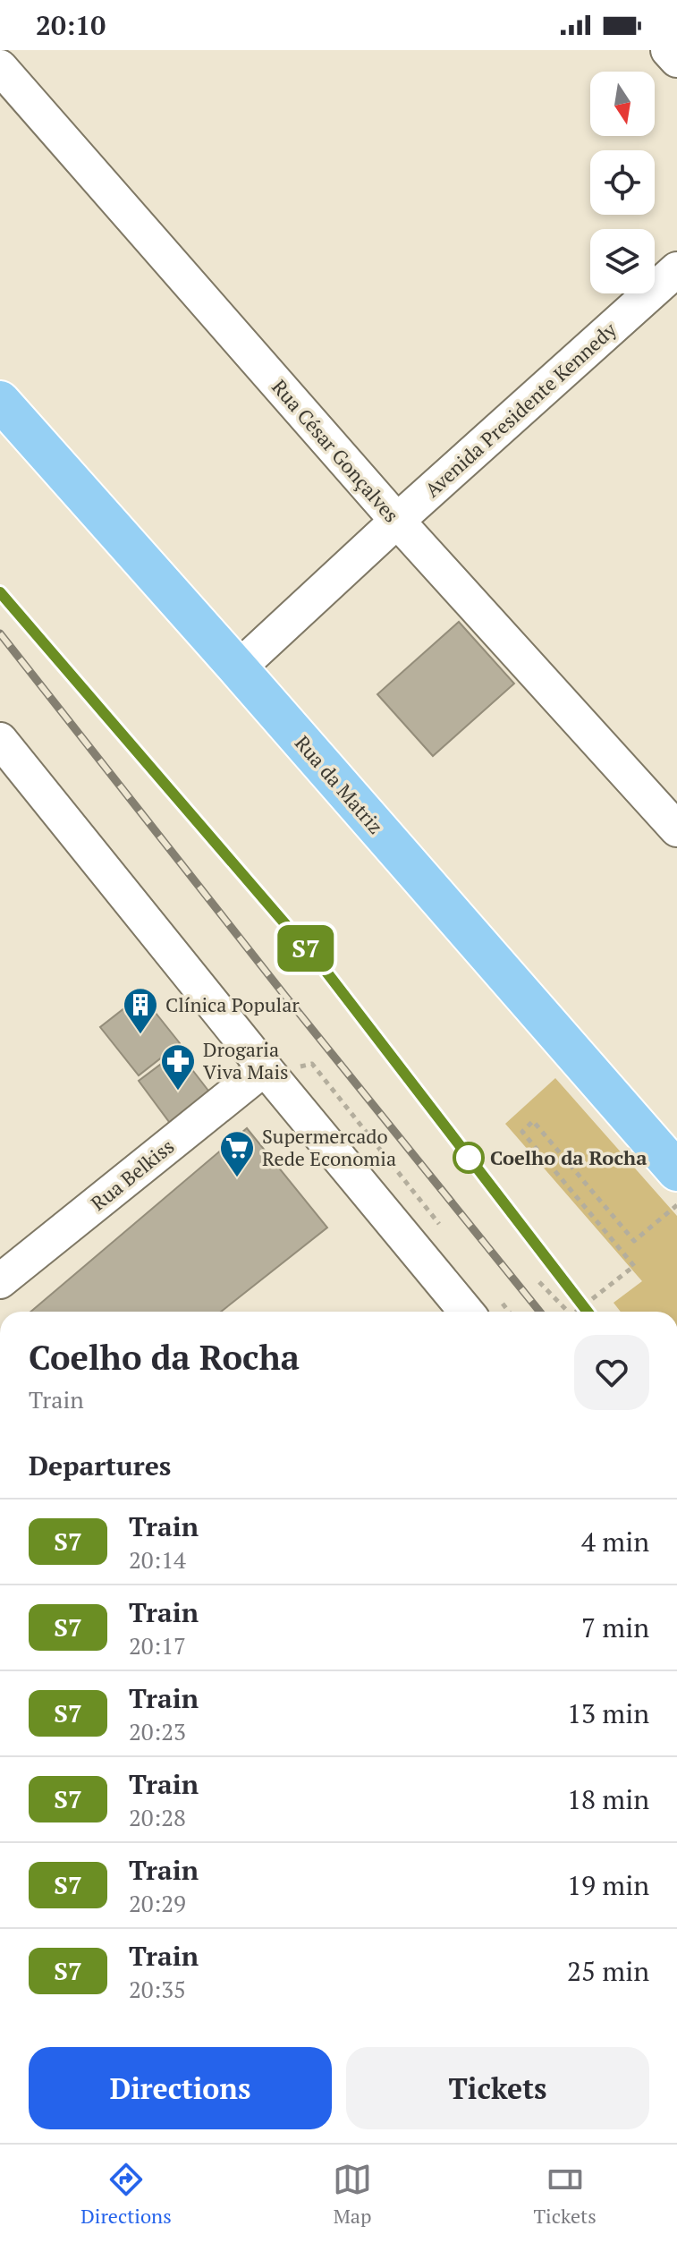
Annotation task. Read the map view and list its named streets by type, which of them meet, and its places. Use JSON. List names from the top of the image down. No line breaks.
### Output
{"streets":{"main road":["Rua da Matriz"],"street":["Avenida Presidente Kennedy","Rua César Gonçalves","Rua Belkiss"]},"crossings":[["Avenida Presidente Kennedy","Rua César Gonçalves"],["Avenida Presidente Kennedy","Rua da Matriz"]],"places":{"building":["Clínica Popular"],"pharmacy":["Drogaria Viva Mais"],"other":["Coelho da Rocha"],"supermarket":["Supermercado Rede Economia"]},"north":"bottom","page":{"status":"20:10","on_map":"S7","heading":[["Coelho da Rocha","Train"],"Departures"],"list":[{"mark":"S7","name":"Train","note":"20:14","value":"4 min"},{"mark":"S7","name":"Train","note":"20:17","value":"7 min"},{"mark":"S7","name":"Train","note":"20:23","value":"13 min"},{"mark":"S7","name":"Train","note":"20:28","value":"18 min"},{"mark":"S7","name":"Train","note":"20:29","value":"19 min"},{"mark":"S7","name":"Train","note":"20:35","value":"25 min"}],"buttons":["Directions","Tickets"],"tabs":["Directions","Map","Tickets"]}}
